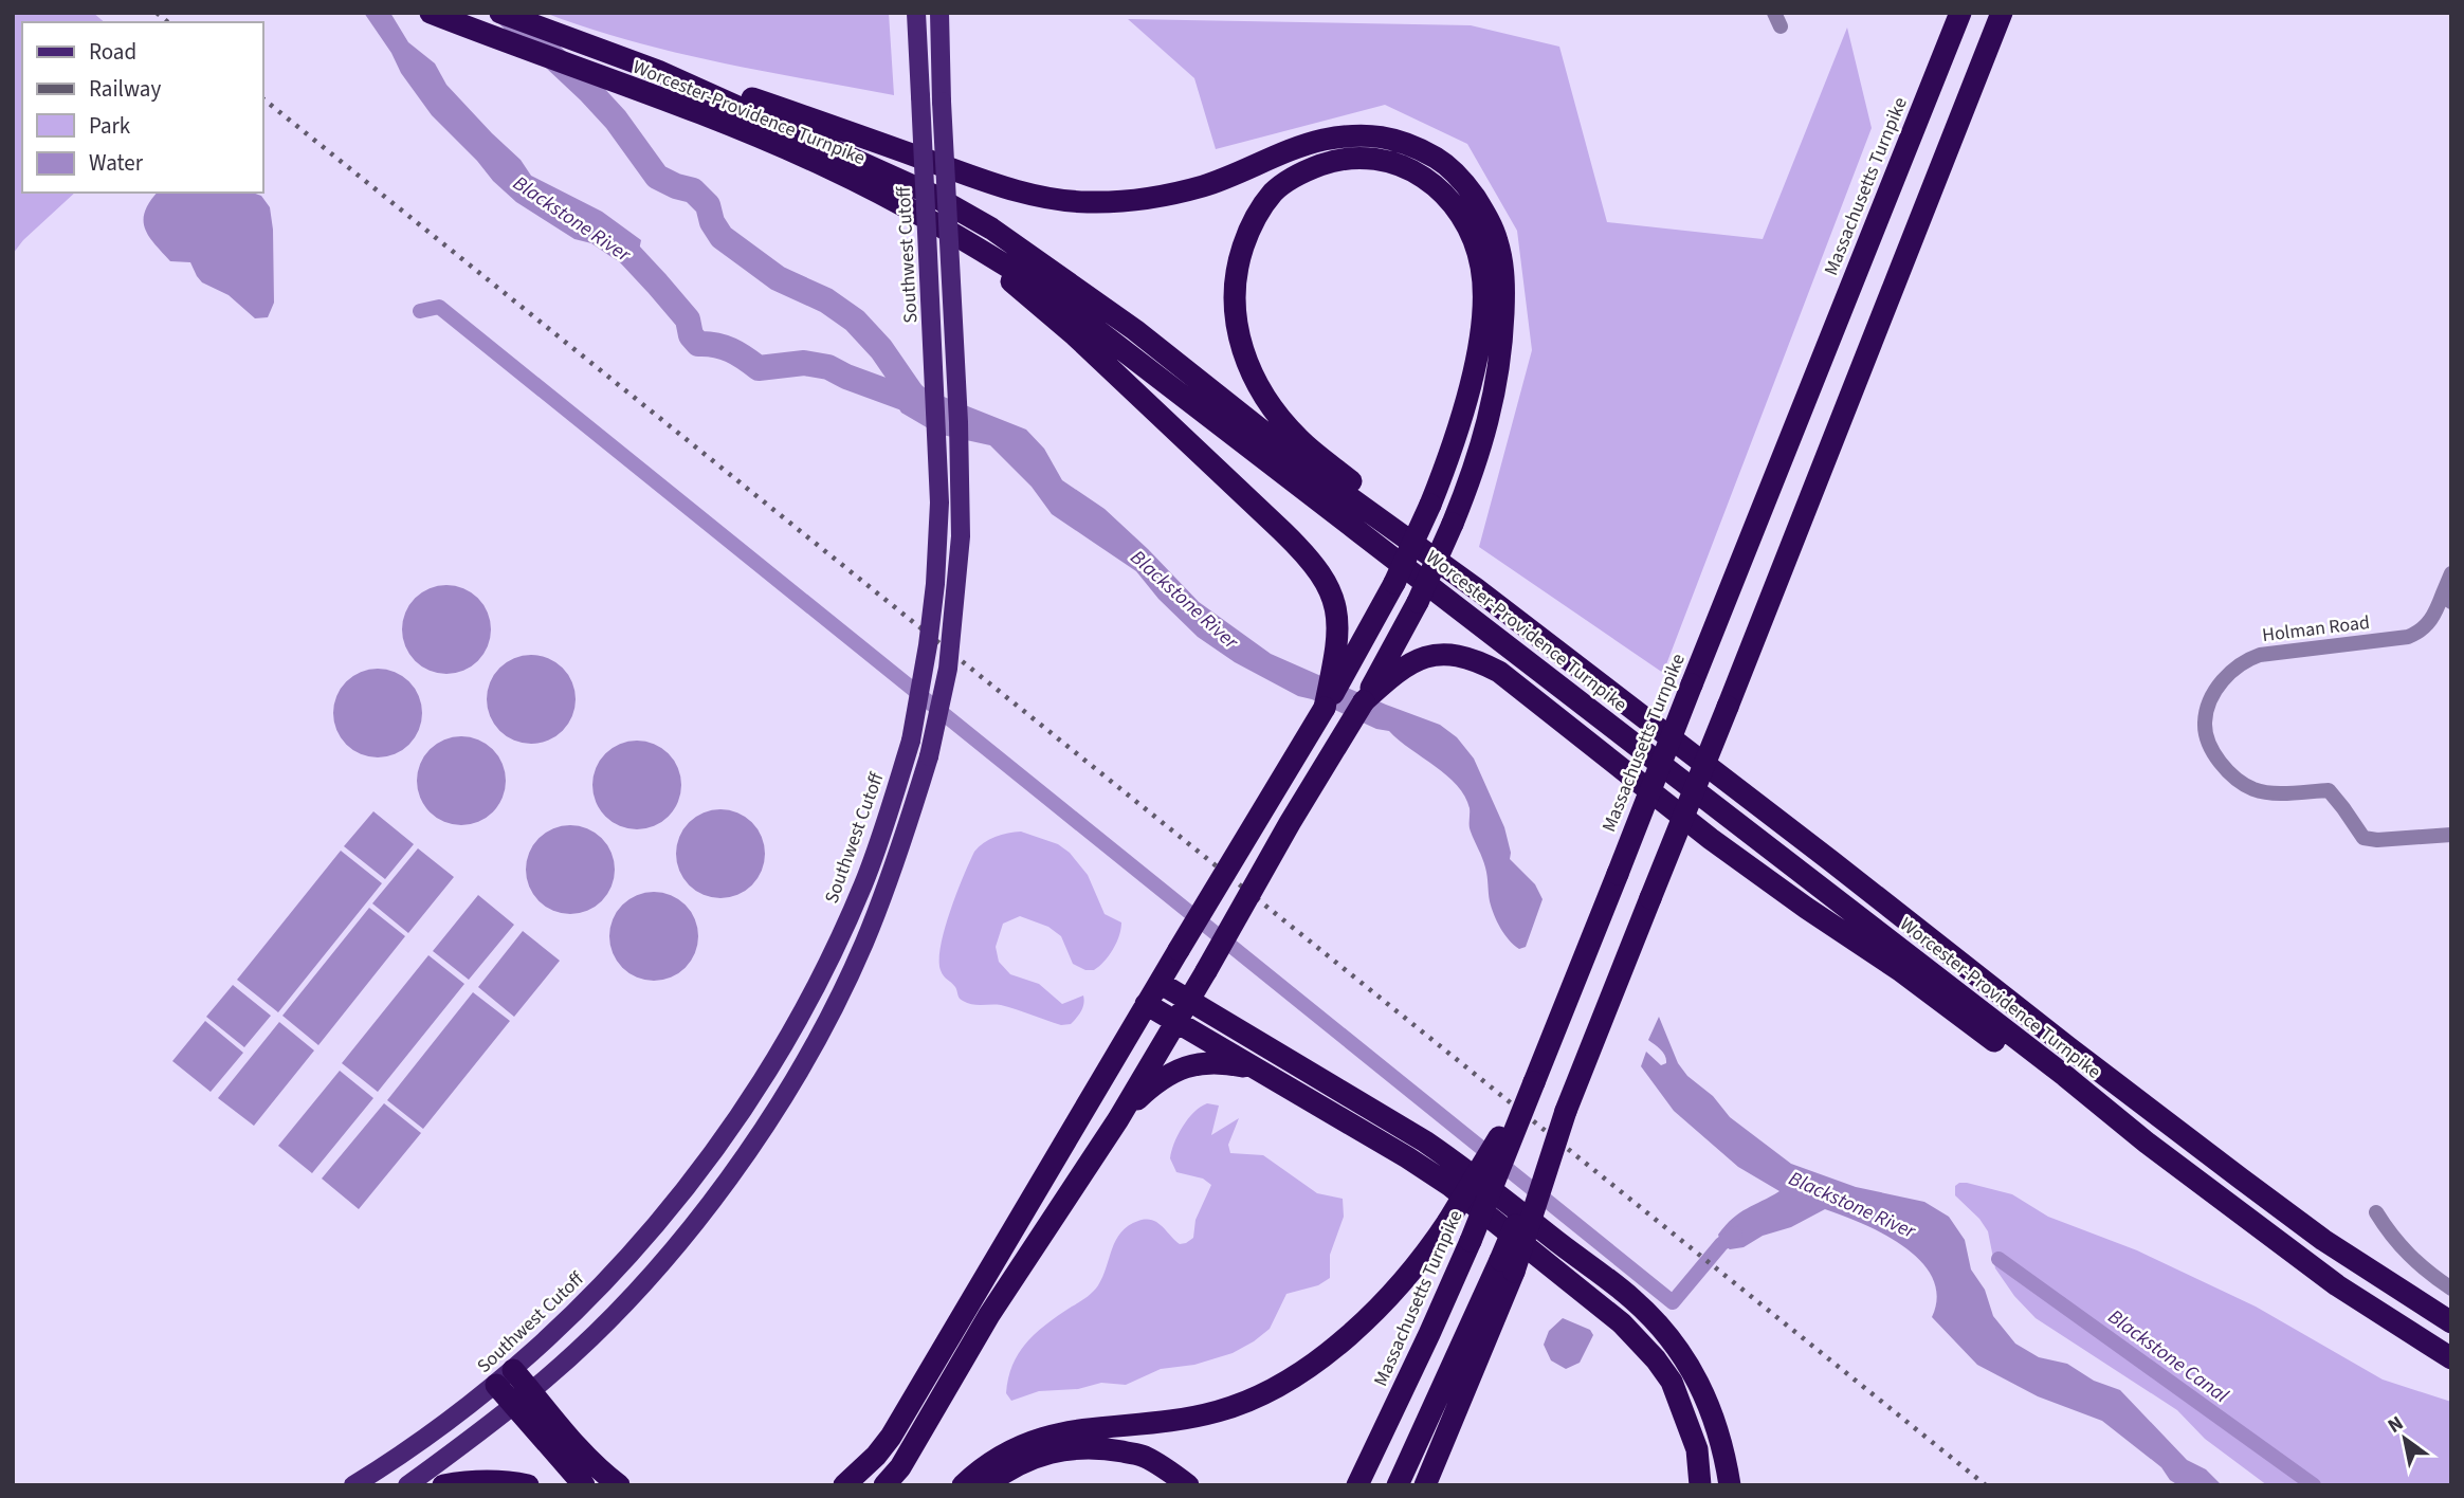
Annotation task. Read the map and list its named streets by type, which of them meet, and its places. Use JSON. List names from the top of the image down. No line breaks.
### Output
{"streets":{"highway":["Worcester-Providence Turnpike","Massachusetts Turnpike"],"main road":["Southwest Cutoff"],"street":["Holman Road"]},"water":["Blackstone River","Blackstone Canal"],"legend":["Road","Railway","Park","Water"],"north":"top left"}
